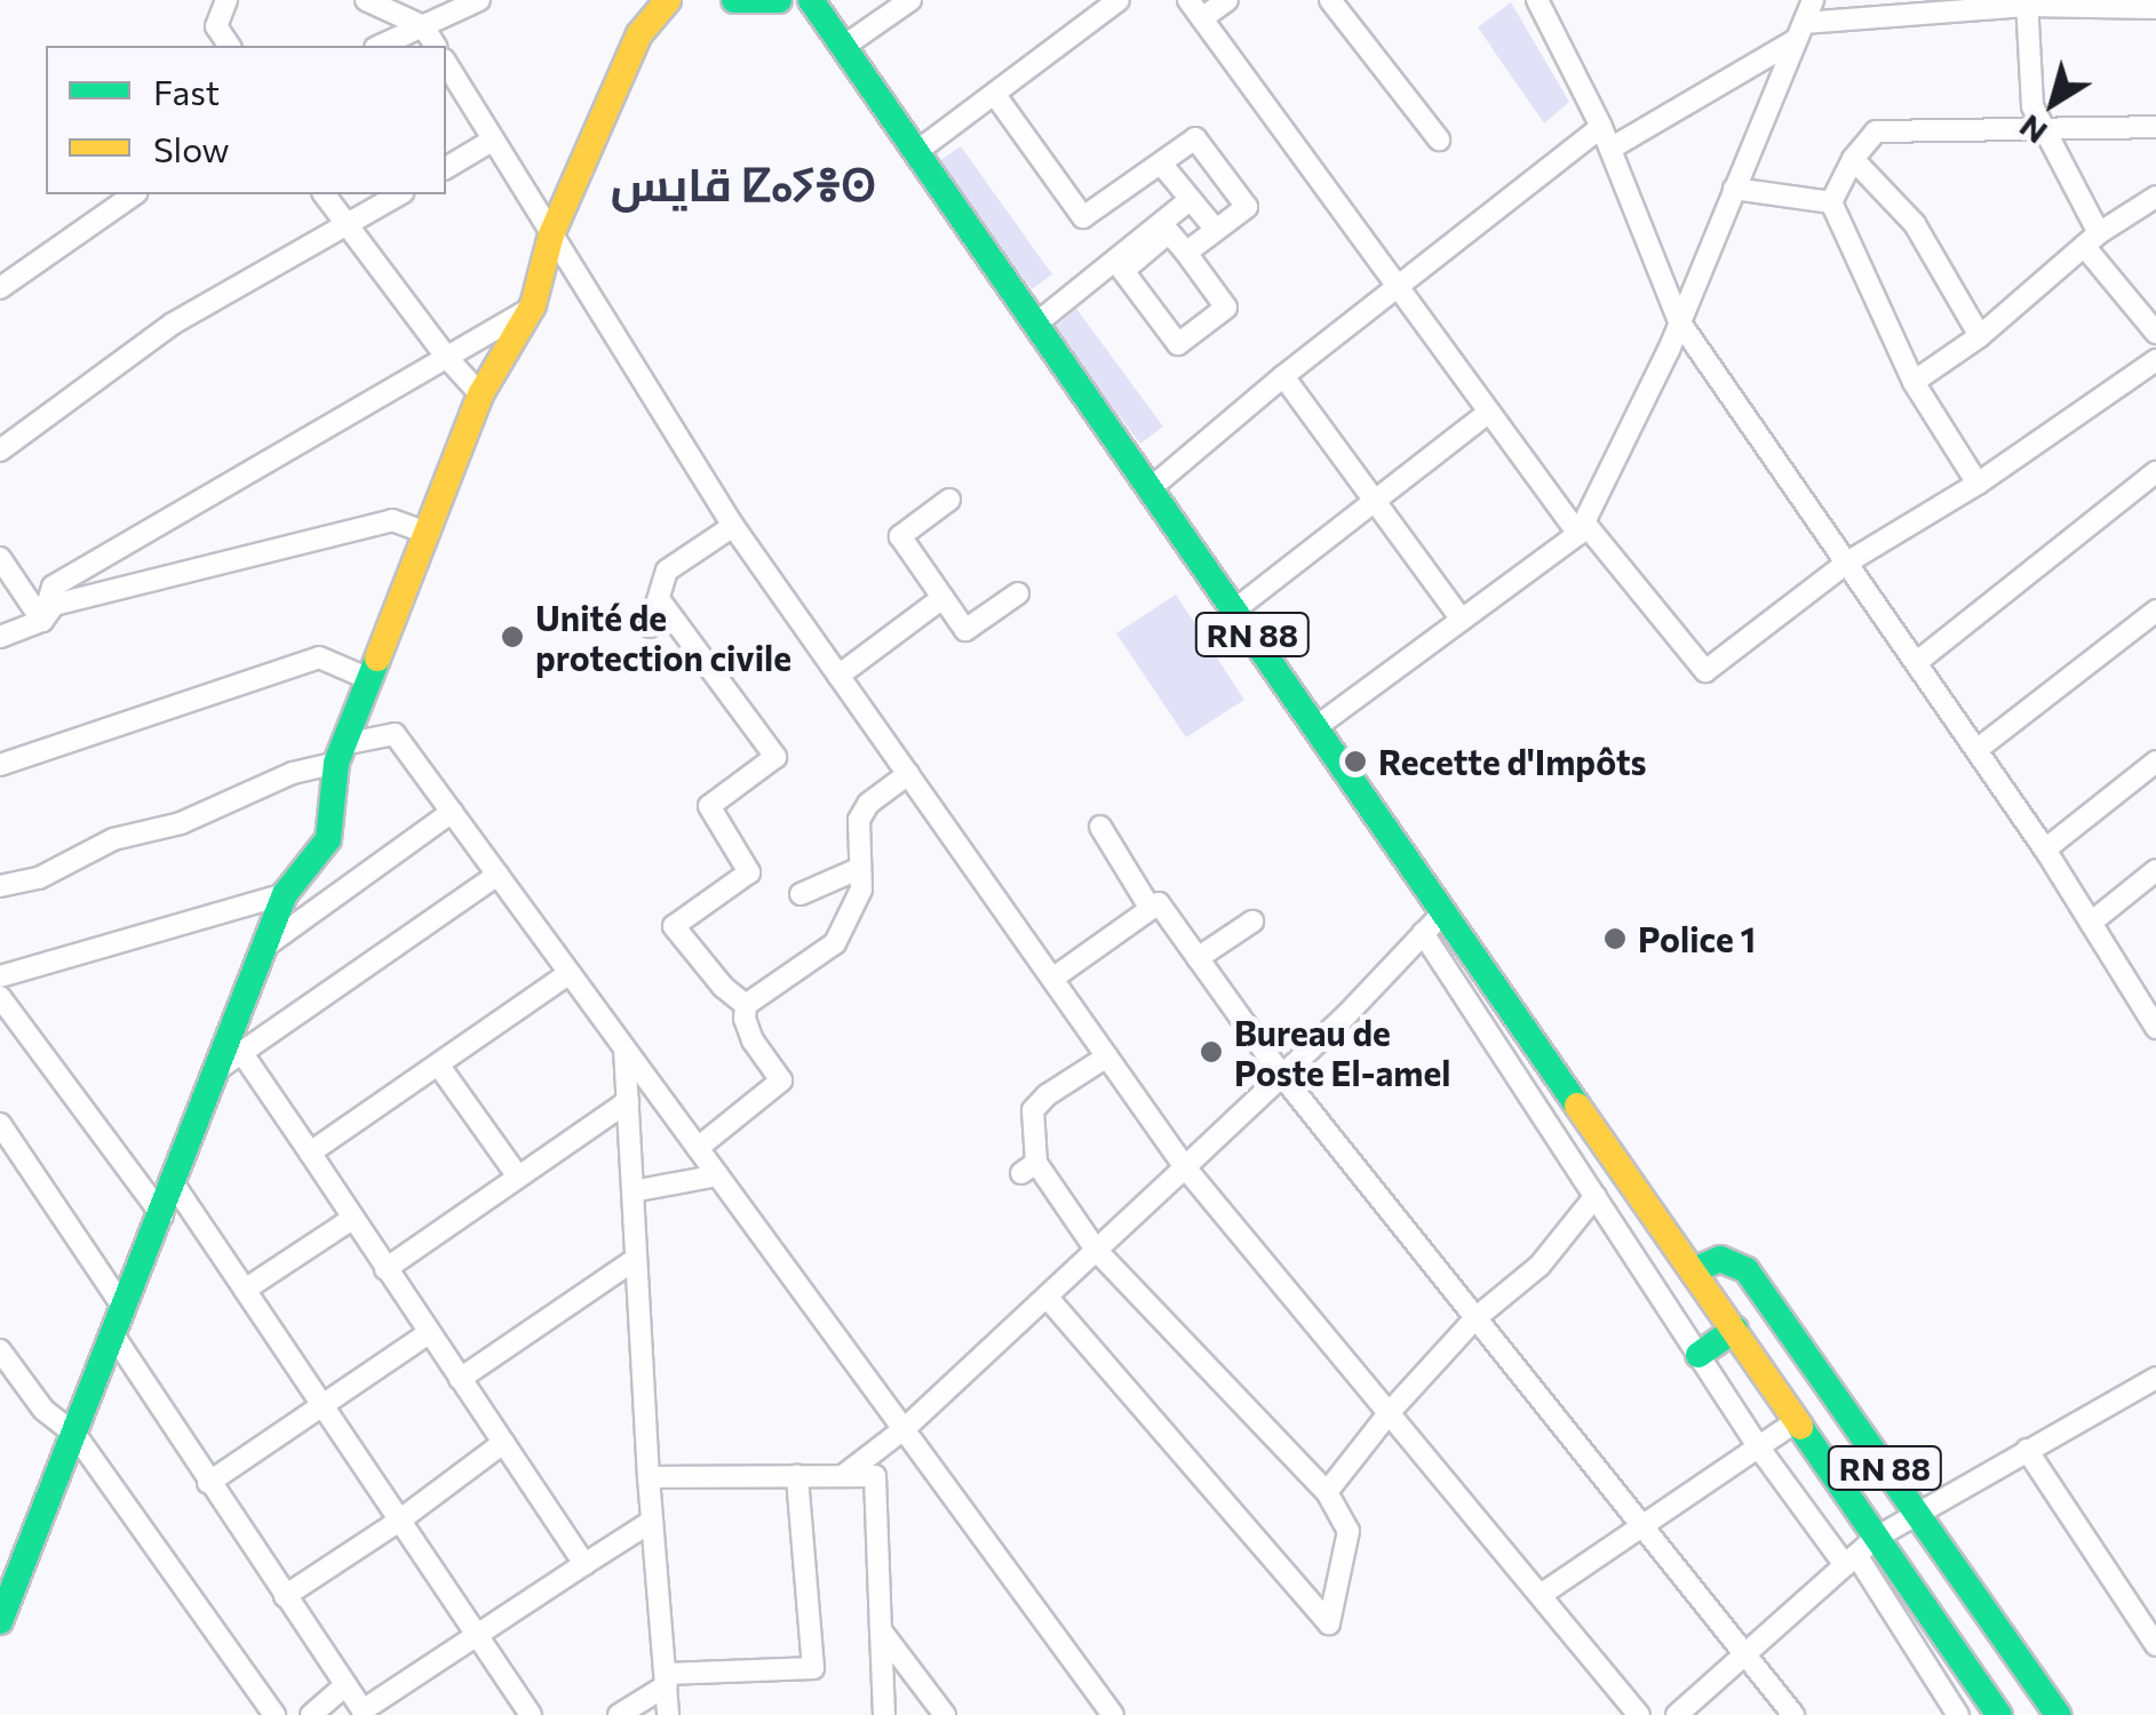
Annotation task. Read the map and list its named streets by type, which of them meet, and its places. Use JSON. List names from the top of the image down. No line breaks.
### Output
{"streets":{"main road":["RN 88"]},"districts":["قايس ⵇⴰⵢⴻⵙ"],"places":["Unité de protection civile","Recette d'Impôts","Police 1","Bureau de Poste El-amel"],"legend":["Fast","Slow"],"north":"bottom left"}
